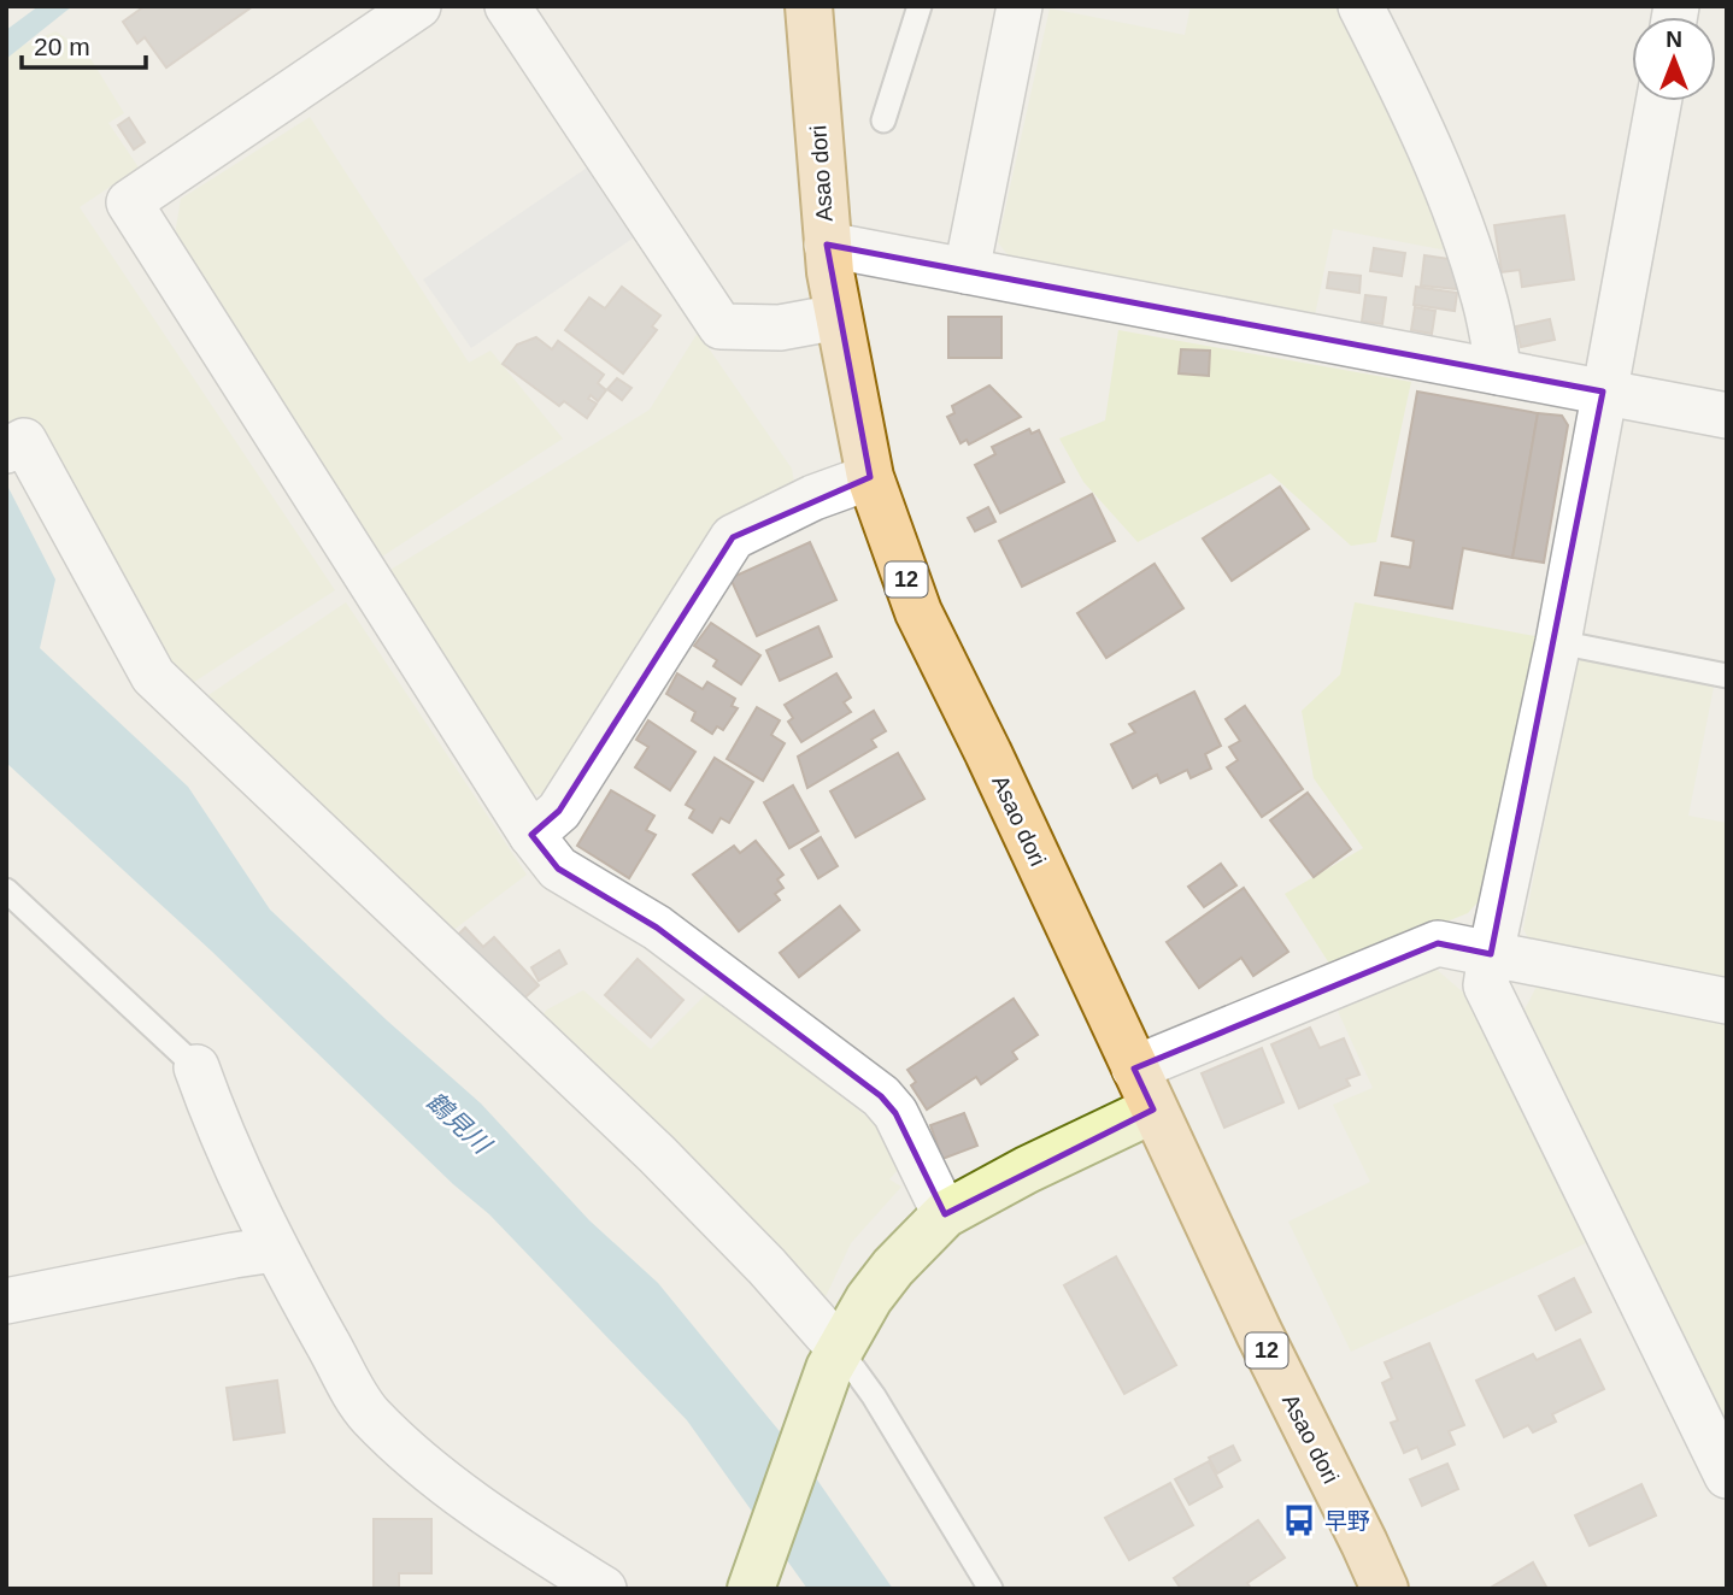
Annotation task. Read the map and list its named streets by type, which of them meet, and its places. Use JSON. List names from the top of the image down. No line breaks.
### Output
{"streets":{"main road":["Asao dori","12"]},"water":["鶴見川"],"places":{"bus stop":["早野"]},"scale_bar":"20 m","north":"top"}
